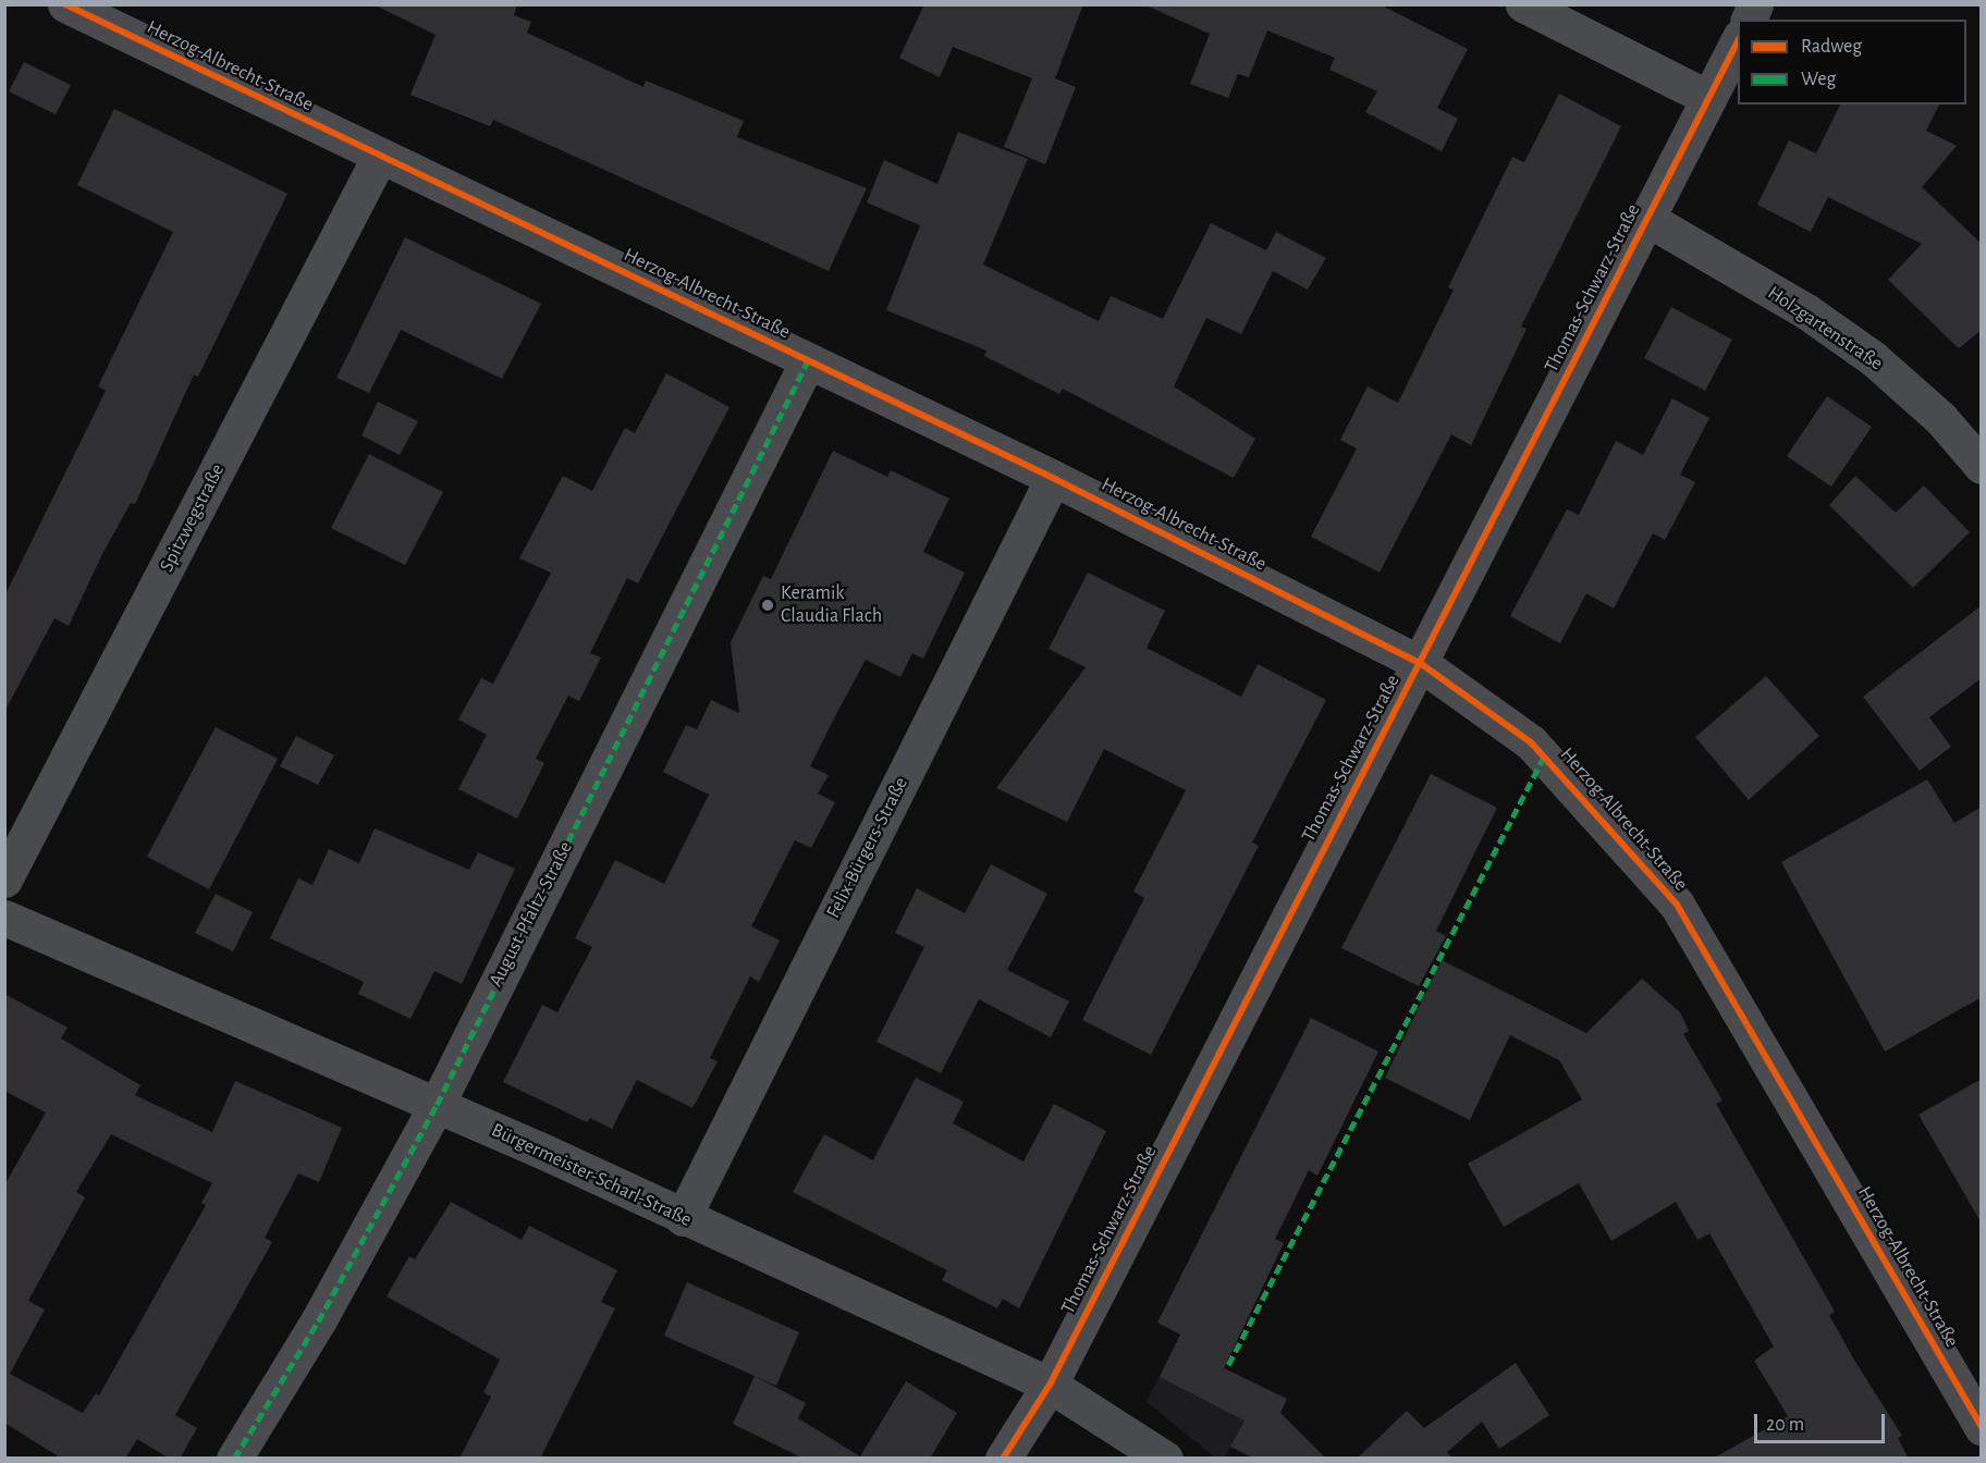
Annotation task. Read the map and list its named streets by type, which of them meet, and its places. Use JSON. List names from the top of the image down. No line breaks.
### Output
{"streets":{"street":["Herzog-Albrecht-Straße","Thomas-Schwarz-Straße","Holzgartenstraße","Spitzwegstraße","Felix-Bürgers-Straße","August-Pfaltz-Straße","Bürgermeister-Scharl-Straße"]},"crossings":[["Herzog-Albrecht-Straße","Thomas-Schwarz-Straße"],["Herzog-Albrecht-Straße","Spitzwegstraße"],["Herzog-Albrecht-Straße","Felix-Bürgers-Straße"],["Herzog-Albrecht-Straße","August-Pfaltz-Straße"],["Thomas-Schwarz-Straße","Holzgartenstraße"],["Thomas-Schwarz-Straße","Bürgermeister-Scharl-Straße"],["Felix-Bürgers-Straße","Bürgermeister-Scharl-Straße"],["August-Pfaltz-Straße","Bürgermeister-Scharl-Straße"]],"places":["Keramik Claudia Flach"],"legend":["Radweg","Weg"],"scale_bar":"20 m"}
